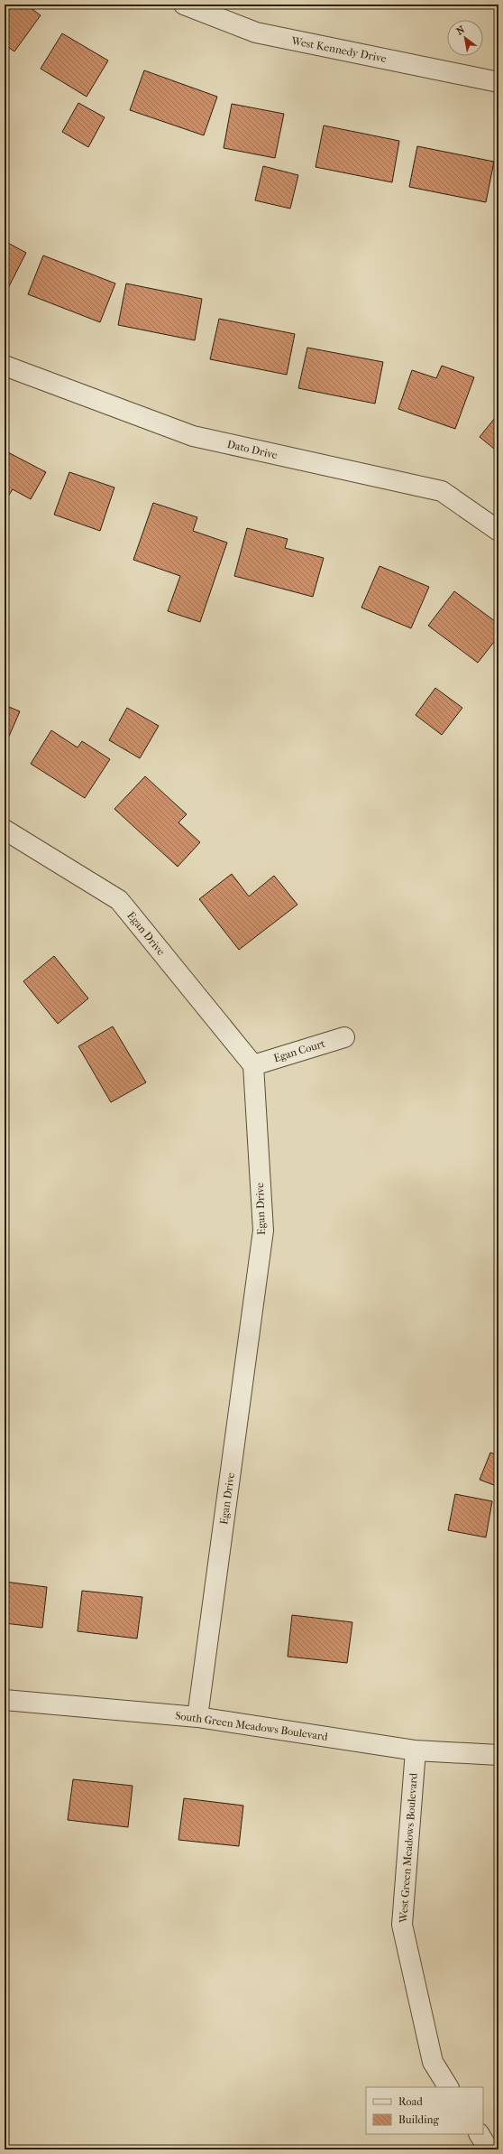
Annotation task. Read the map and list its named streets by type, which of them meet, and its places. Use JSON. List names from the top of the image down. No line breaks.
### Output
{"streets":{"street":["West Kennedy Drive","Dato Drive","Egan Drive","Egan Court","South Green Meadows Boulevard","West Green Meadows Boulevard"]},"crossings":[["Egan Drive","Egan Court"],["Egan Drive","South Green Meadows Boulevard"],["South Green Meadows Boulevard","West Green Meadows Boulevard"]],"legend":["Road","Building"],"north":"top left"}
